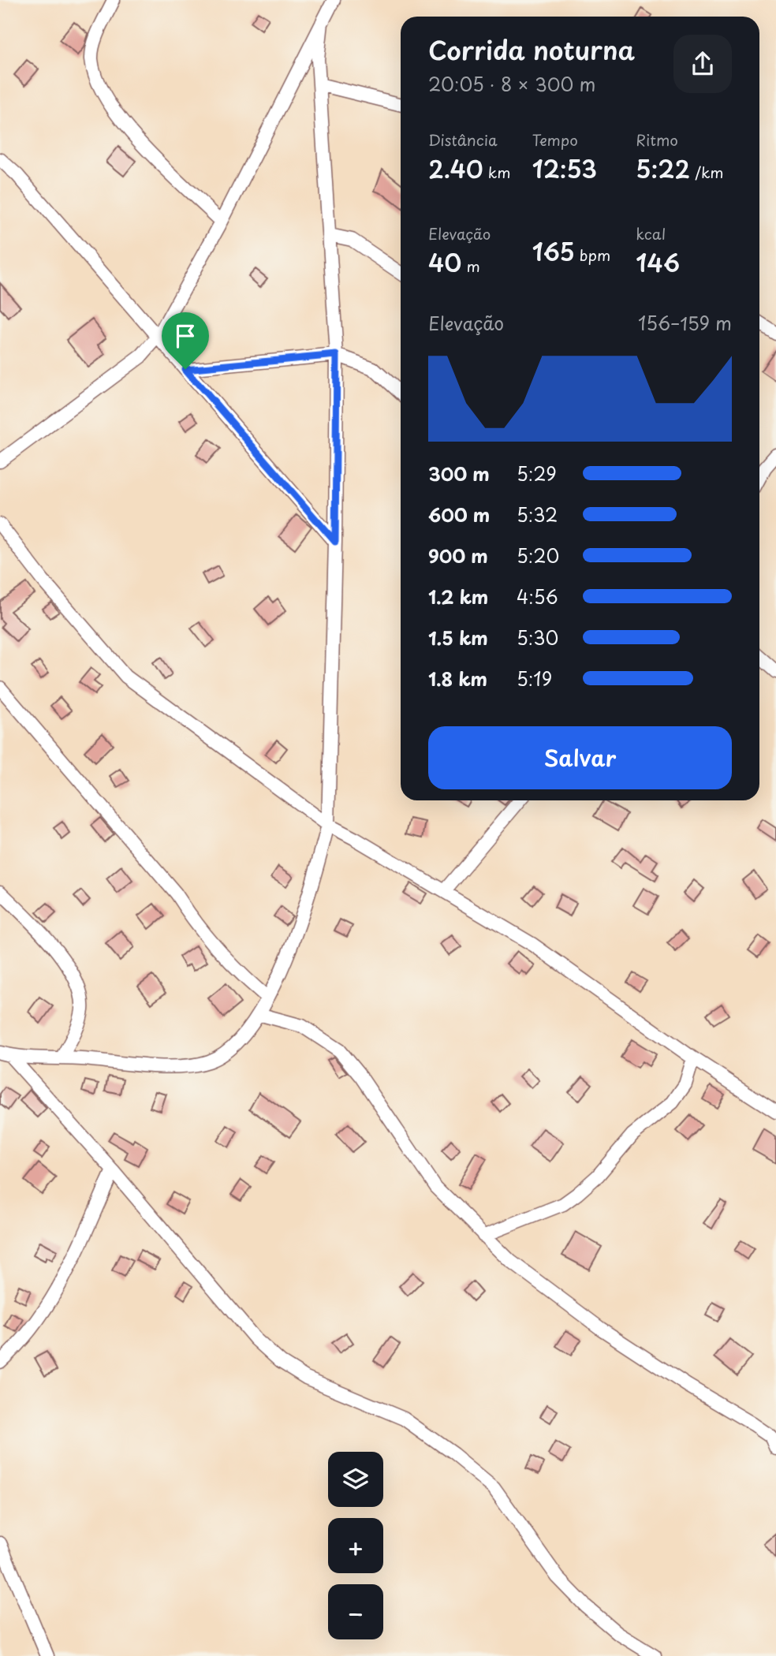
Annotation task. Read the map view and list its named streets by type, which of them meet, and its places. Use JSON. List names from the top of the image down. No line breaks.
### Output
{"page":{"heading":["Corrida noturna","20:05 · 8 × 300 m"],"stats":[["Distância","2.40 km"],["Tempo","12:53"],["Ritmo","5:22 /km"],["Elevação","40 m"],["165 bpm"],["kcal","146"]],"chart":["Elevação","156–159 m"],"list":[{"name":"300 m","note":"5:29"},{"name":"600 m","note":"5:32"},{"name":"900 m","note":"5:20"},{"name":"1.2 km","note":"4:56"},{"name":"1.5 km","note":"5:30"},{"name":"1.8 km","note":"5:19"}],"buttons":"Salvar","map_buttons":["+","−"]}}
